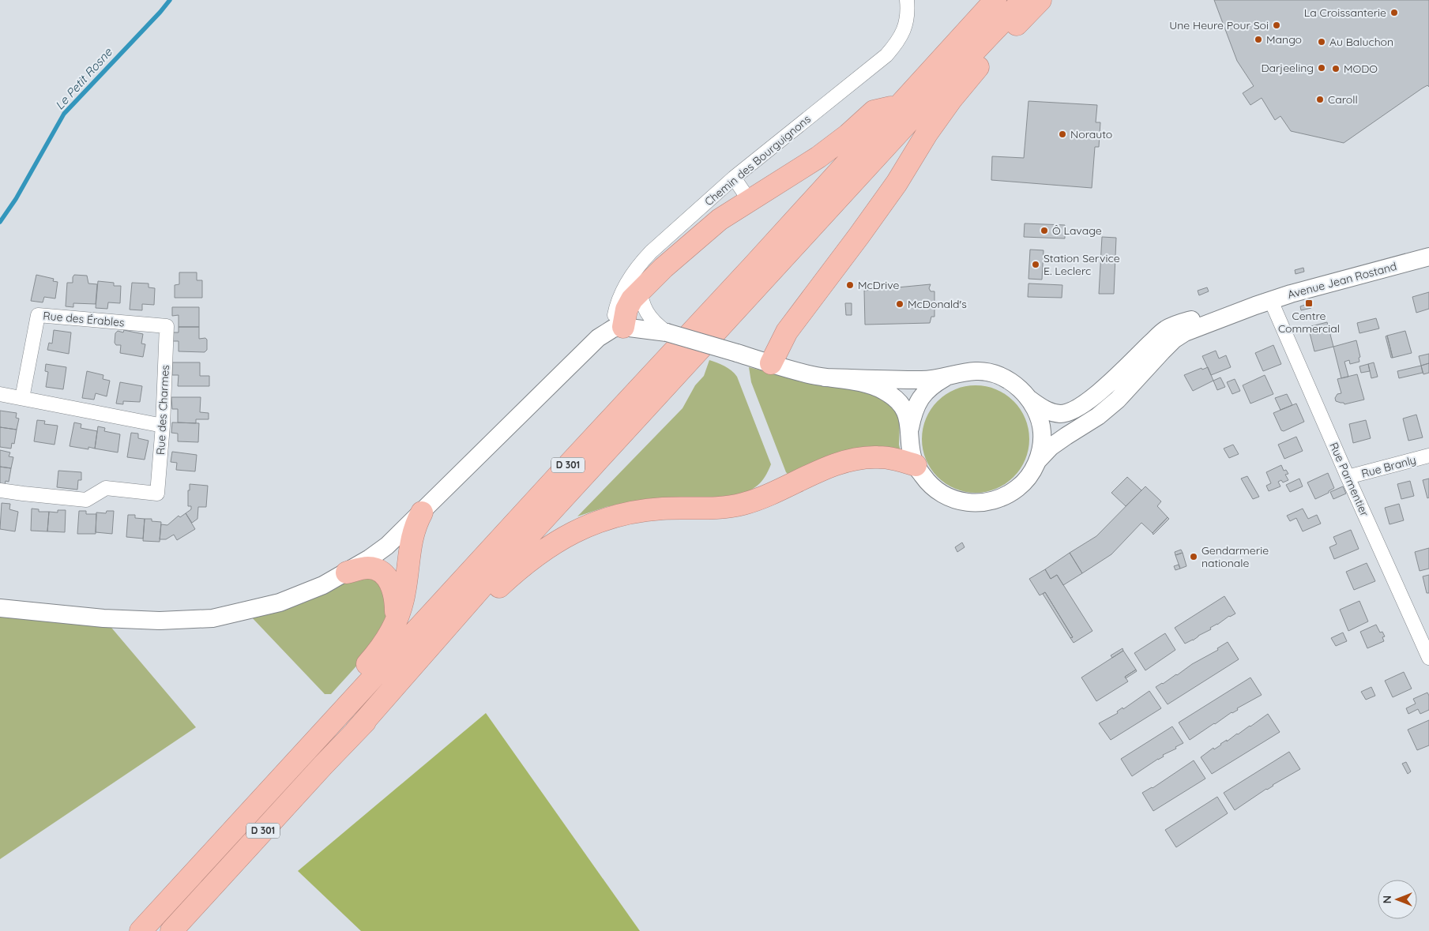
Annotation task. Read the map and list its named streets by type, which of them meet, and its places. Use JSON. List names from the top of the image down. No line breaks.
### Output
{"streets":{"highway":["D 301"],"street":["Chemin des Bourguignons","Avenue Jean Rostand","Rue des Érables","Rue des Charmes","Rue Branly","Rue Parmentier"]},"crossings":[["Avenue Jean Rostand","Rue Parmentier"],["Rue des Érables","Rue des Charmes"],["Rue Branly","Rue Parmentier"]],"water":["Le Petit Rosne"],"places":{"other":["La Croissanterie","Une Heure Pour Soi","Mango","Au Baluchon","Darjeeling","MODO","Caroll","Norauto","Ô Lavage","Station Service E. Leclerc","McDrive","McDonald's","Gendarmerie nationale"],"transit":["Centre Commercial"]},"north":"left"}
